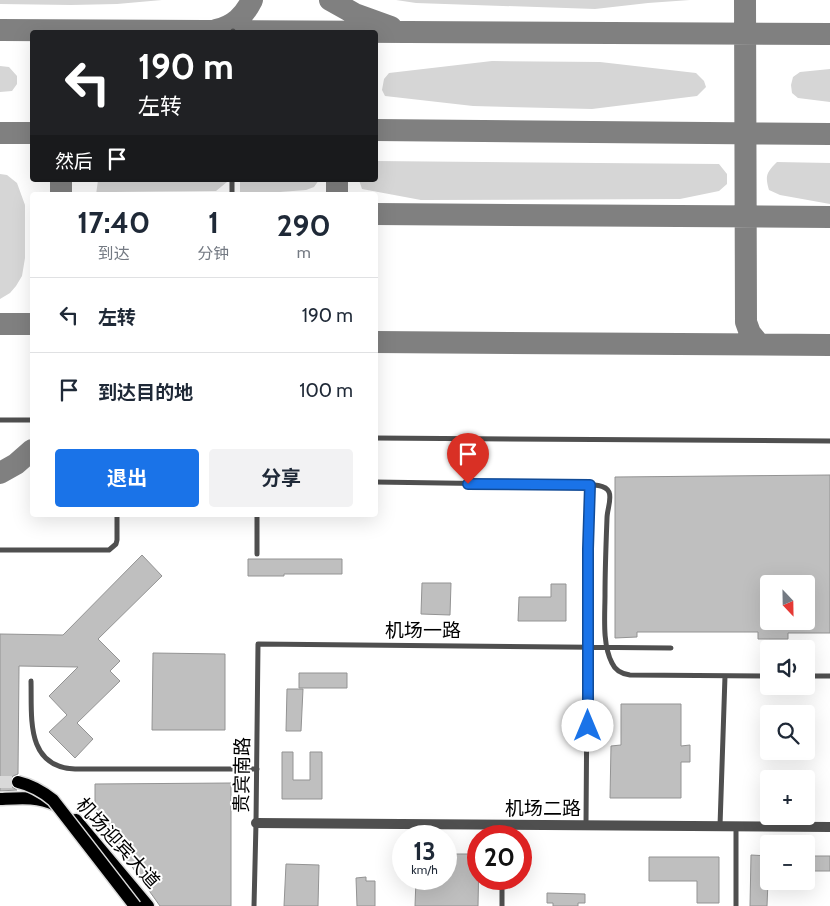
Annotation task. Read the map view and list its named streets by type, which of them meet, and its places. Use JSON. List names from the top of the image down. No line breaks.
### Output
{"streets":{"main road":["机场迎宾大道"],"street":["机场二路"],"lane":["机场一路","贵宾南路"]},"crossings":[["机场一路","贵宾南路"],["贵宾南路","机场二路"]],"north":"bottom","page":{"turn":["190 m","左转"],"then":"然后","eta":["17:40","到达","1","分钟","290","m"],"list":[{"name":"左转","value":"190 m"},{"name":"到达目的地","value":"100 m"}],"buttons":["退出","分享"],"map_buttons":["+","−"],"speed":"13 km/h","limit":"20"}}
